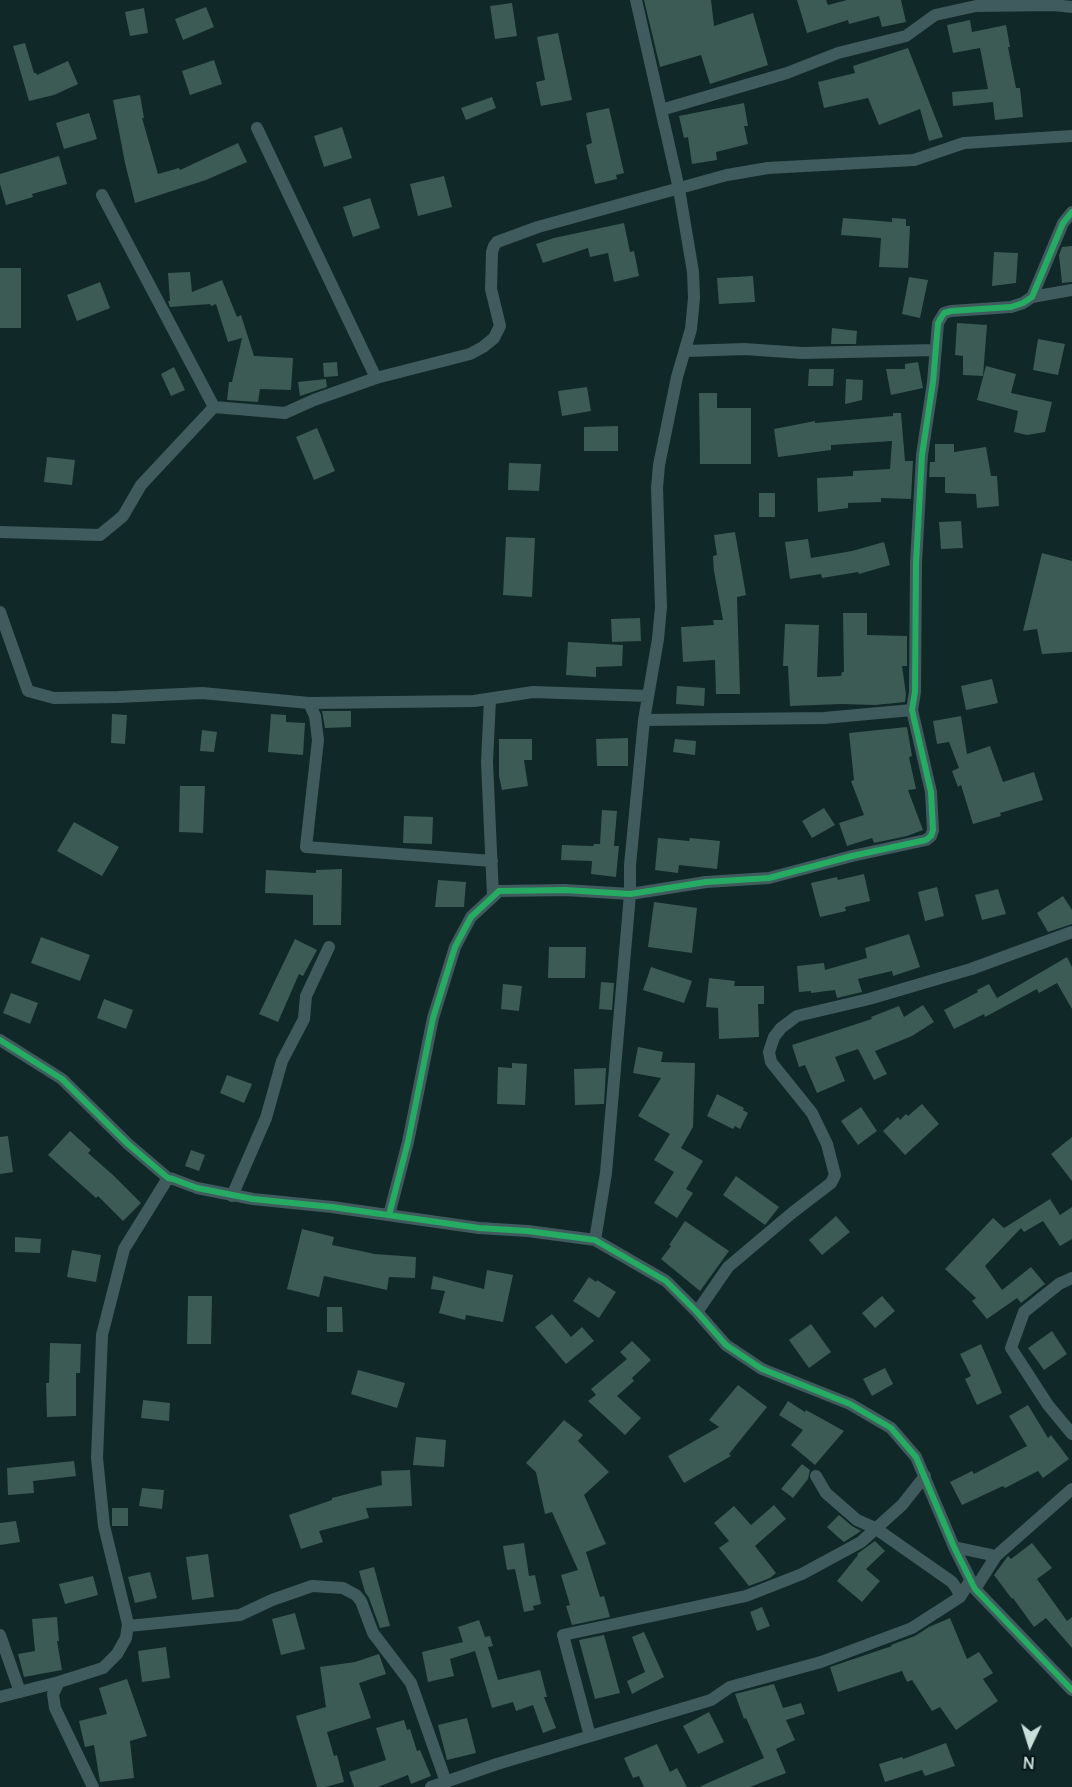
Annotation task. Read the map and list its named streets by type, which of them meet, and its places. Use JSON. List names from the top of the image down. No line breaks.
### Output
{"north":"bottom"}
